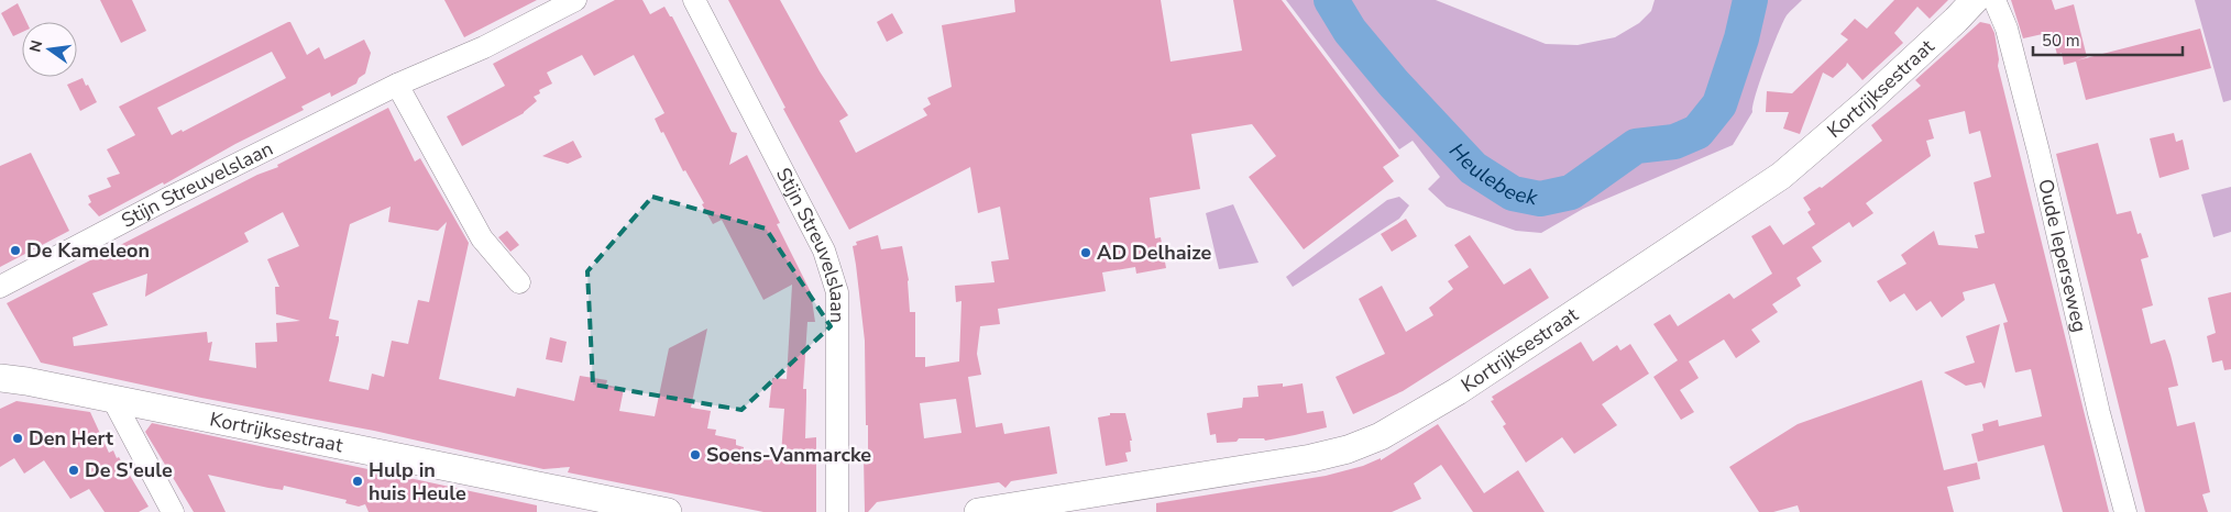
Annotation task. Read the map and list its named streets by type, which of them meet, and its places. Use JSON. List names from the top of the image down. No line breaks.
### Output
{"streets":{"street":["Kortrijksestraat","Stijn Streuvelslaan","Oude Ieperseweg"]},"water":["Heulebeek"],"places":["De Kameleon","AD Delhaize","Den Hert","Soens-Vanmarcke","De S'eule","Hulp in huis Heule"],"scale_bar":"50 m","north":"left"}
